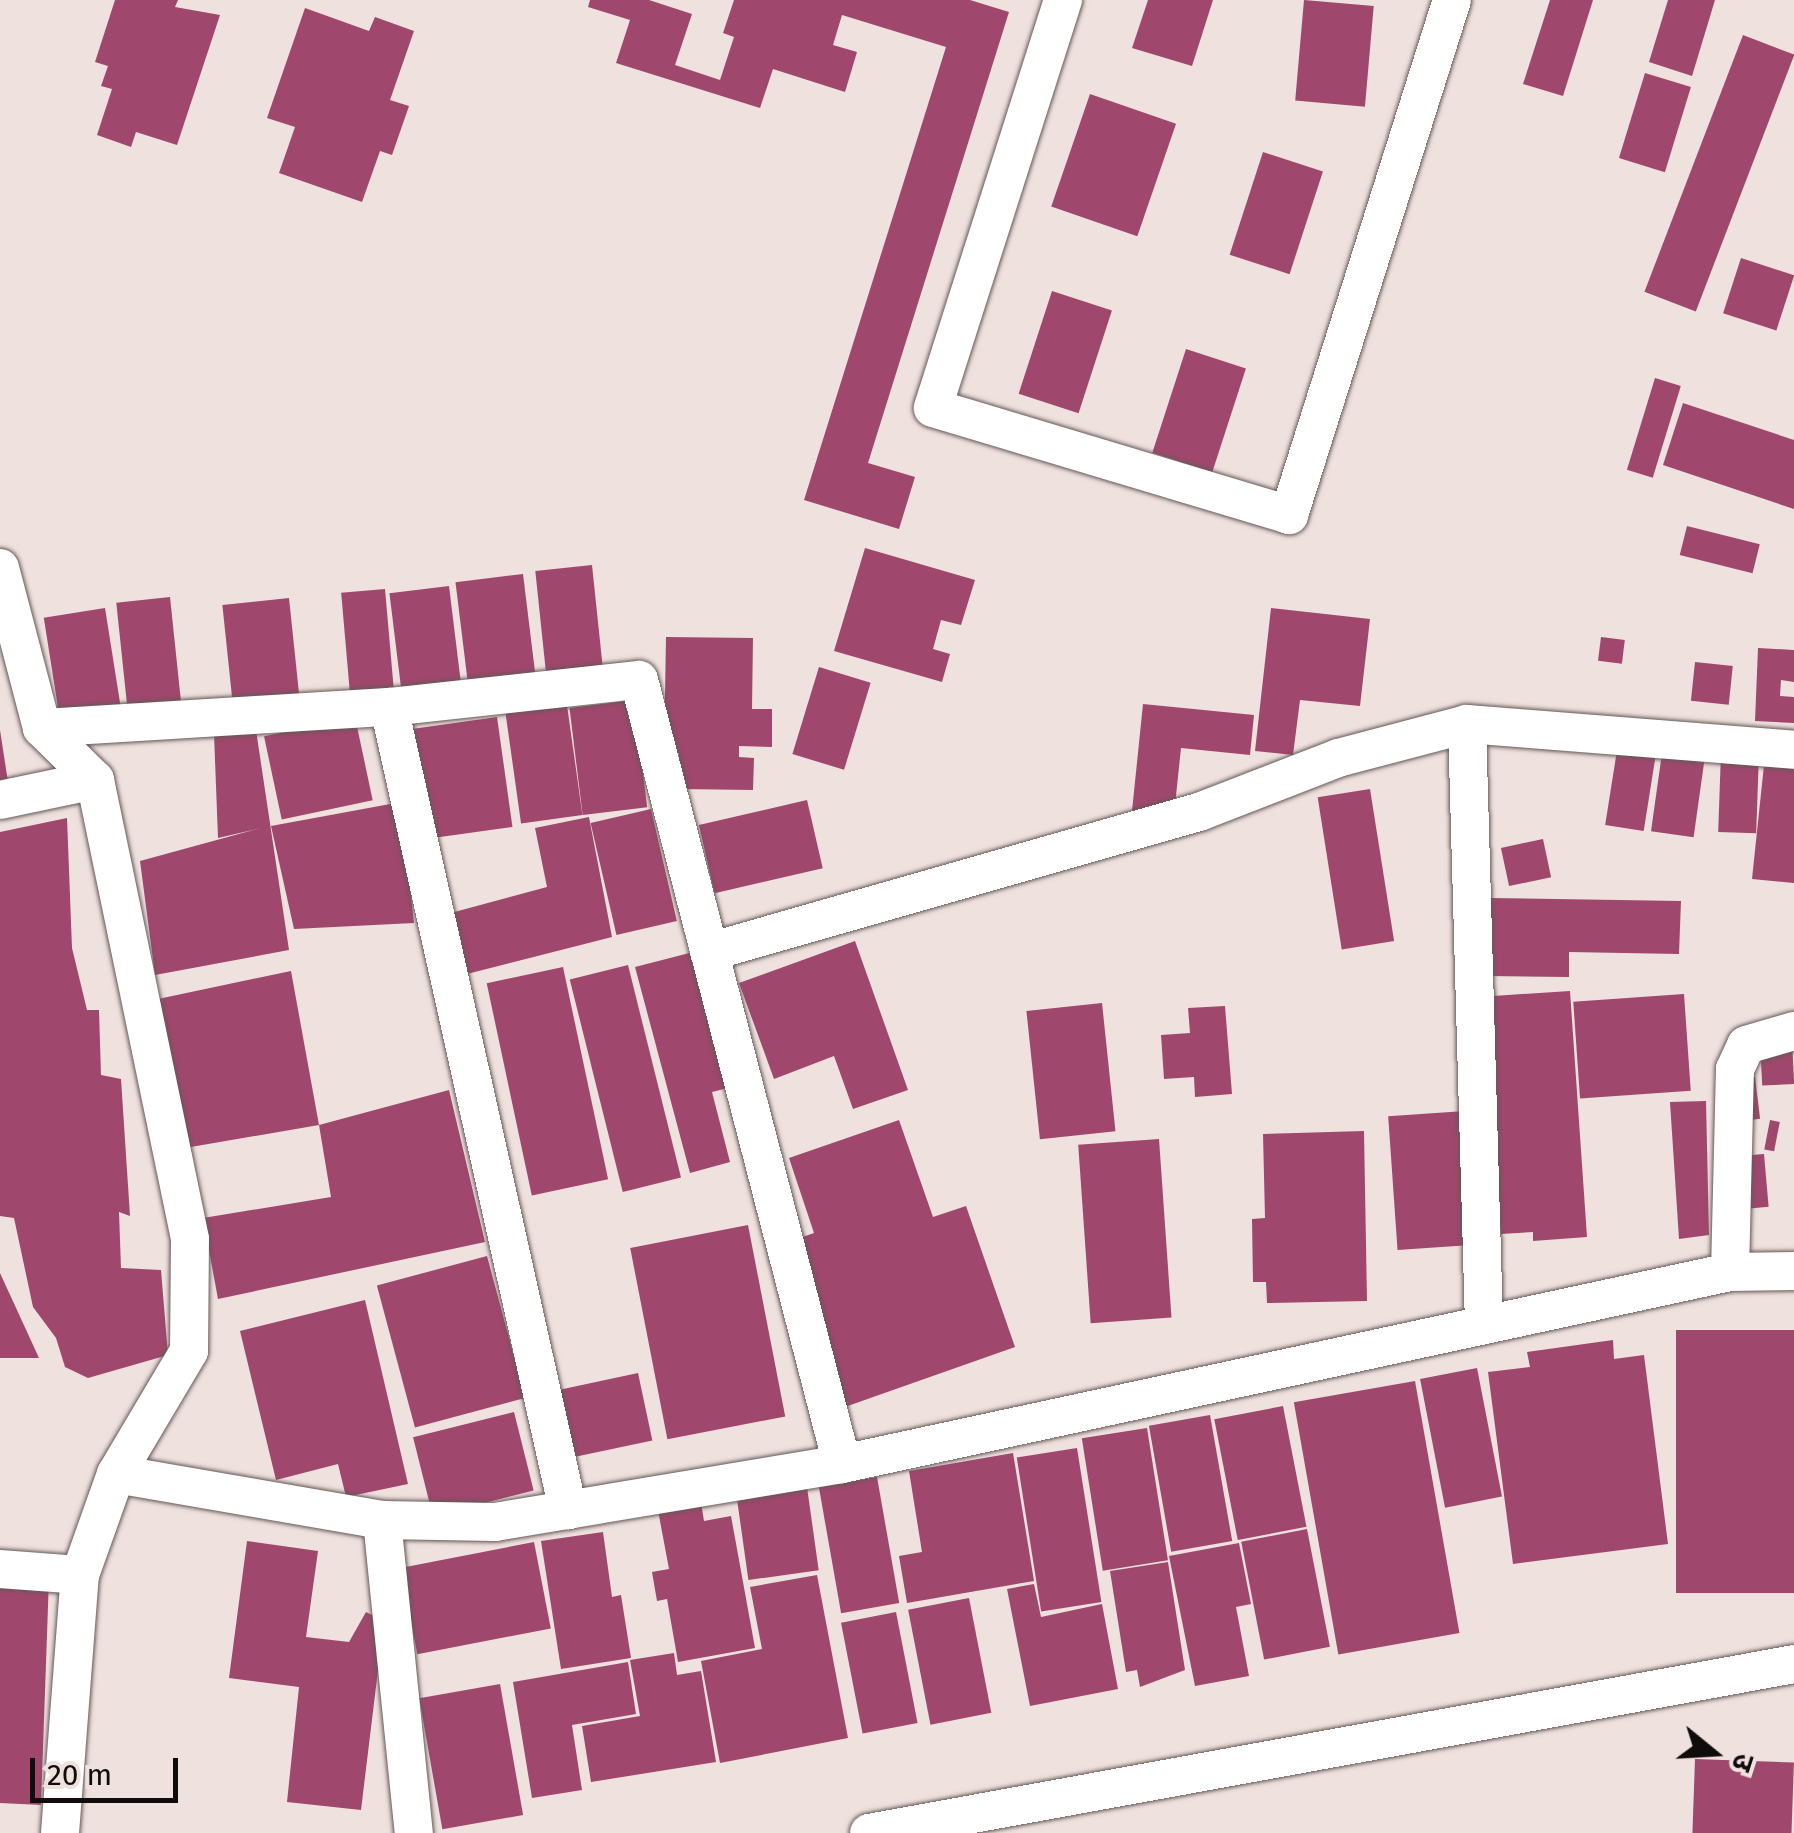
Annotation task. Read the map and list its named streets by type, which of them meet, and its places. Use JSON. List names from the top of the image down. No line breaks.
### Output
{"scale_bar":"20 m","north":"right"}
